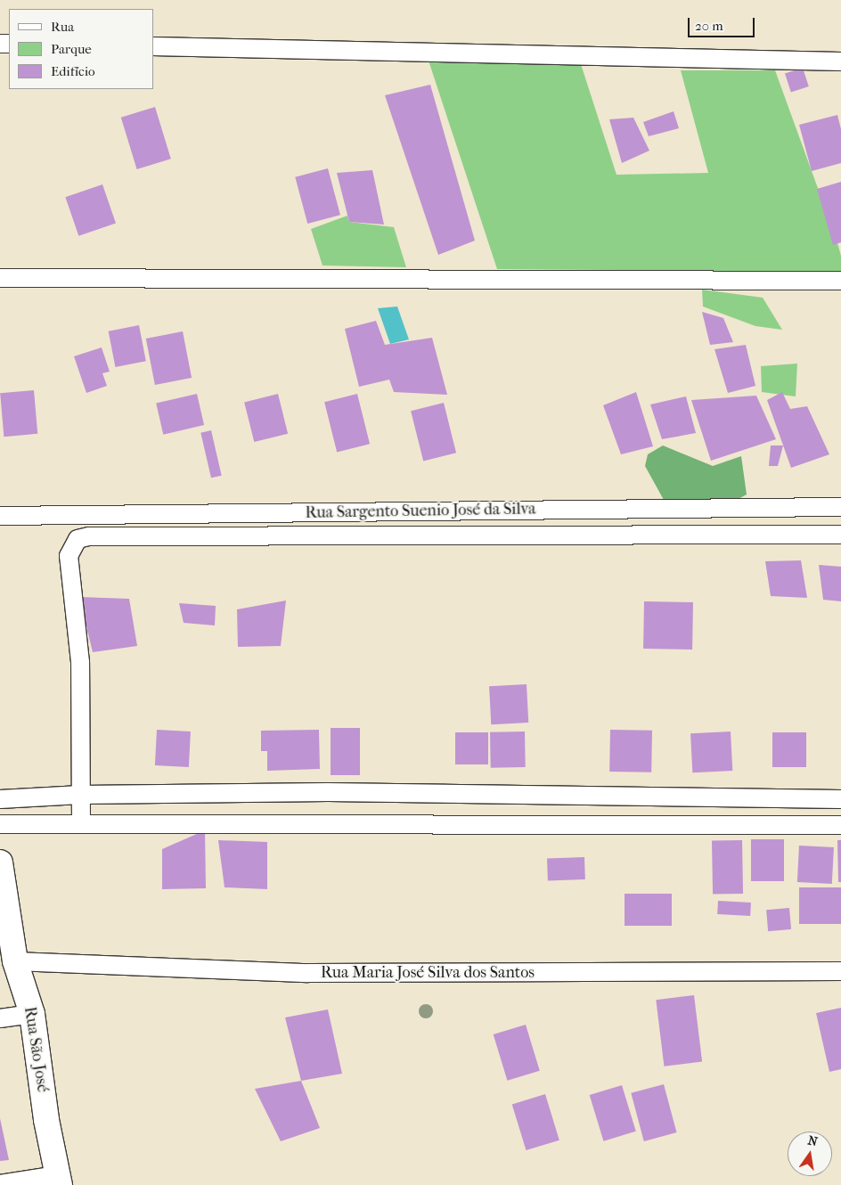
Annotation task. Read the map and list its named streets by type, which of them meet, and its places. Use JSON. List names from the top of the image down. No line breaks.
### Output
{"streets":{"main road":["Rua São José"],"street":["Rua Sargento Suenio José da Silva","Rua Maria José Silva dos Santos"]},"crossings":[["Rua Maria José Silva dos Santos","Rua São José"]],"legend":["Rua","Parque","Edifício"],"scale_bar":"20 m","north":"top"}
